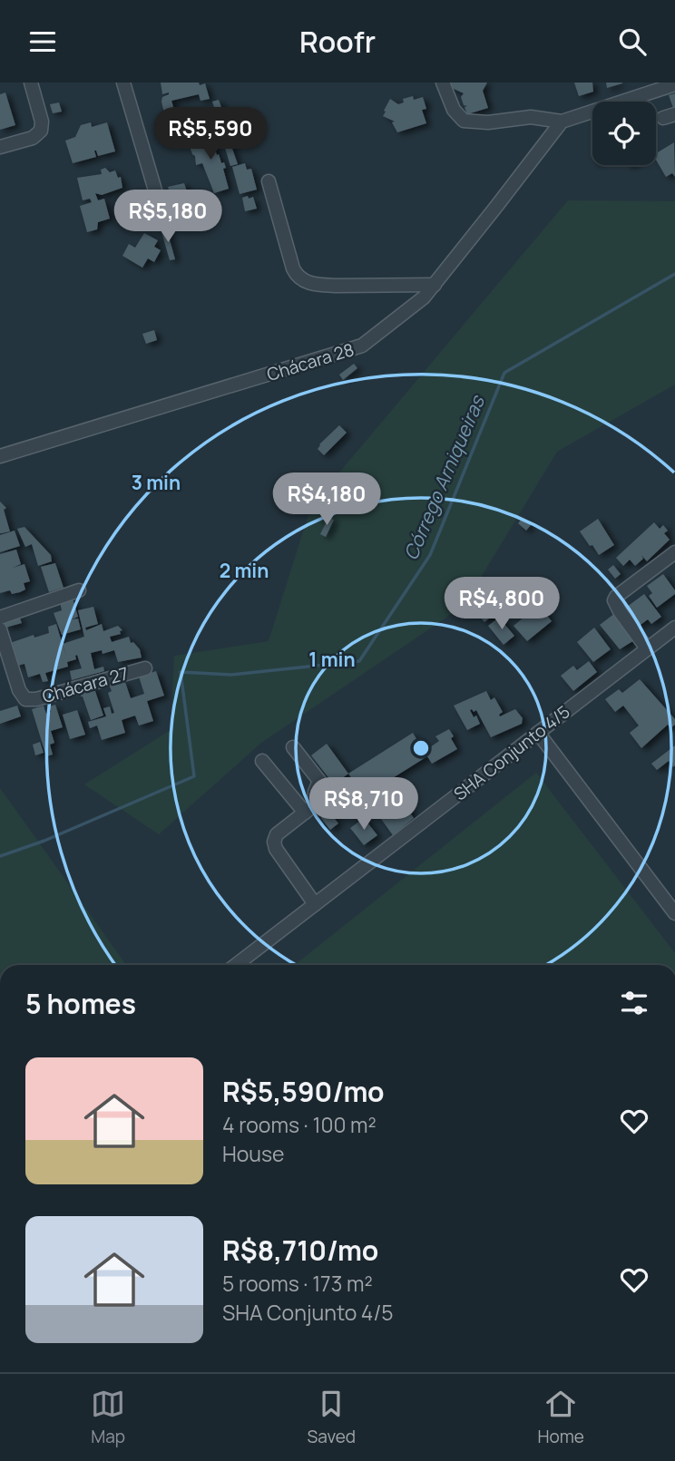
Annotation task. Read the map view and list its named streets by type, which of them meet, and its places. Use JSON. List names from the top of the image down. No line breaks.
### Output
{"streets":{"street":["Chácara 28","Chácara 27","SHA Conjunto 4/5"]},"water":["Córrego Arniqueiras"],"page":{"header":"Roofr","price":["R$5,590","R$5,180","R$4,180","R$4,800","R$8,710"],"heading":"5 homes","list":[{"name":"R$5,590/mo","note":"4 rooms · 100 m² · House"},{"name":"R$8,710/mo","note":"5 rooms · 173 m² · SHA Conjunto 4/5"}],"tabs":["Map","Saved","Home"]},"rings":["3 min","2 min","1 min"]}
